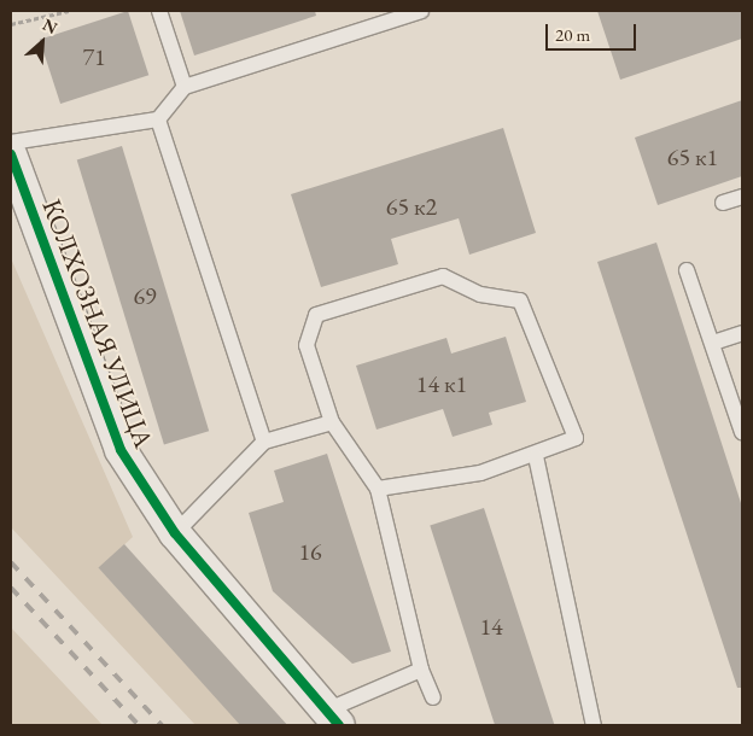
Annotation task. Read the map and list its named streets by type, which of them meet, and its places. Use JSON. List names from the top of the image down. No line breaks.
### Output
{"streets":{"street":["КОЛХОЗНАЯ УЛИЦА"]},"house_numbers":["71","65 к1","65 к2","69","14 к1","16","14"],"scale_bar":"20 m","north":"top right"}
